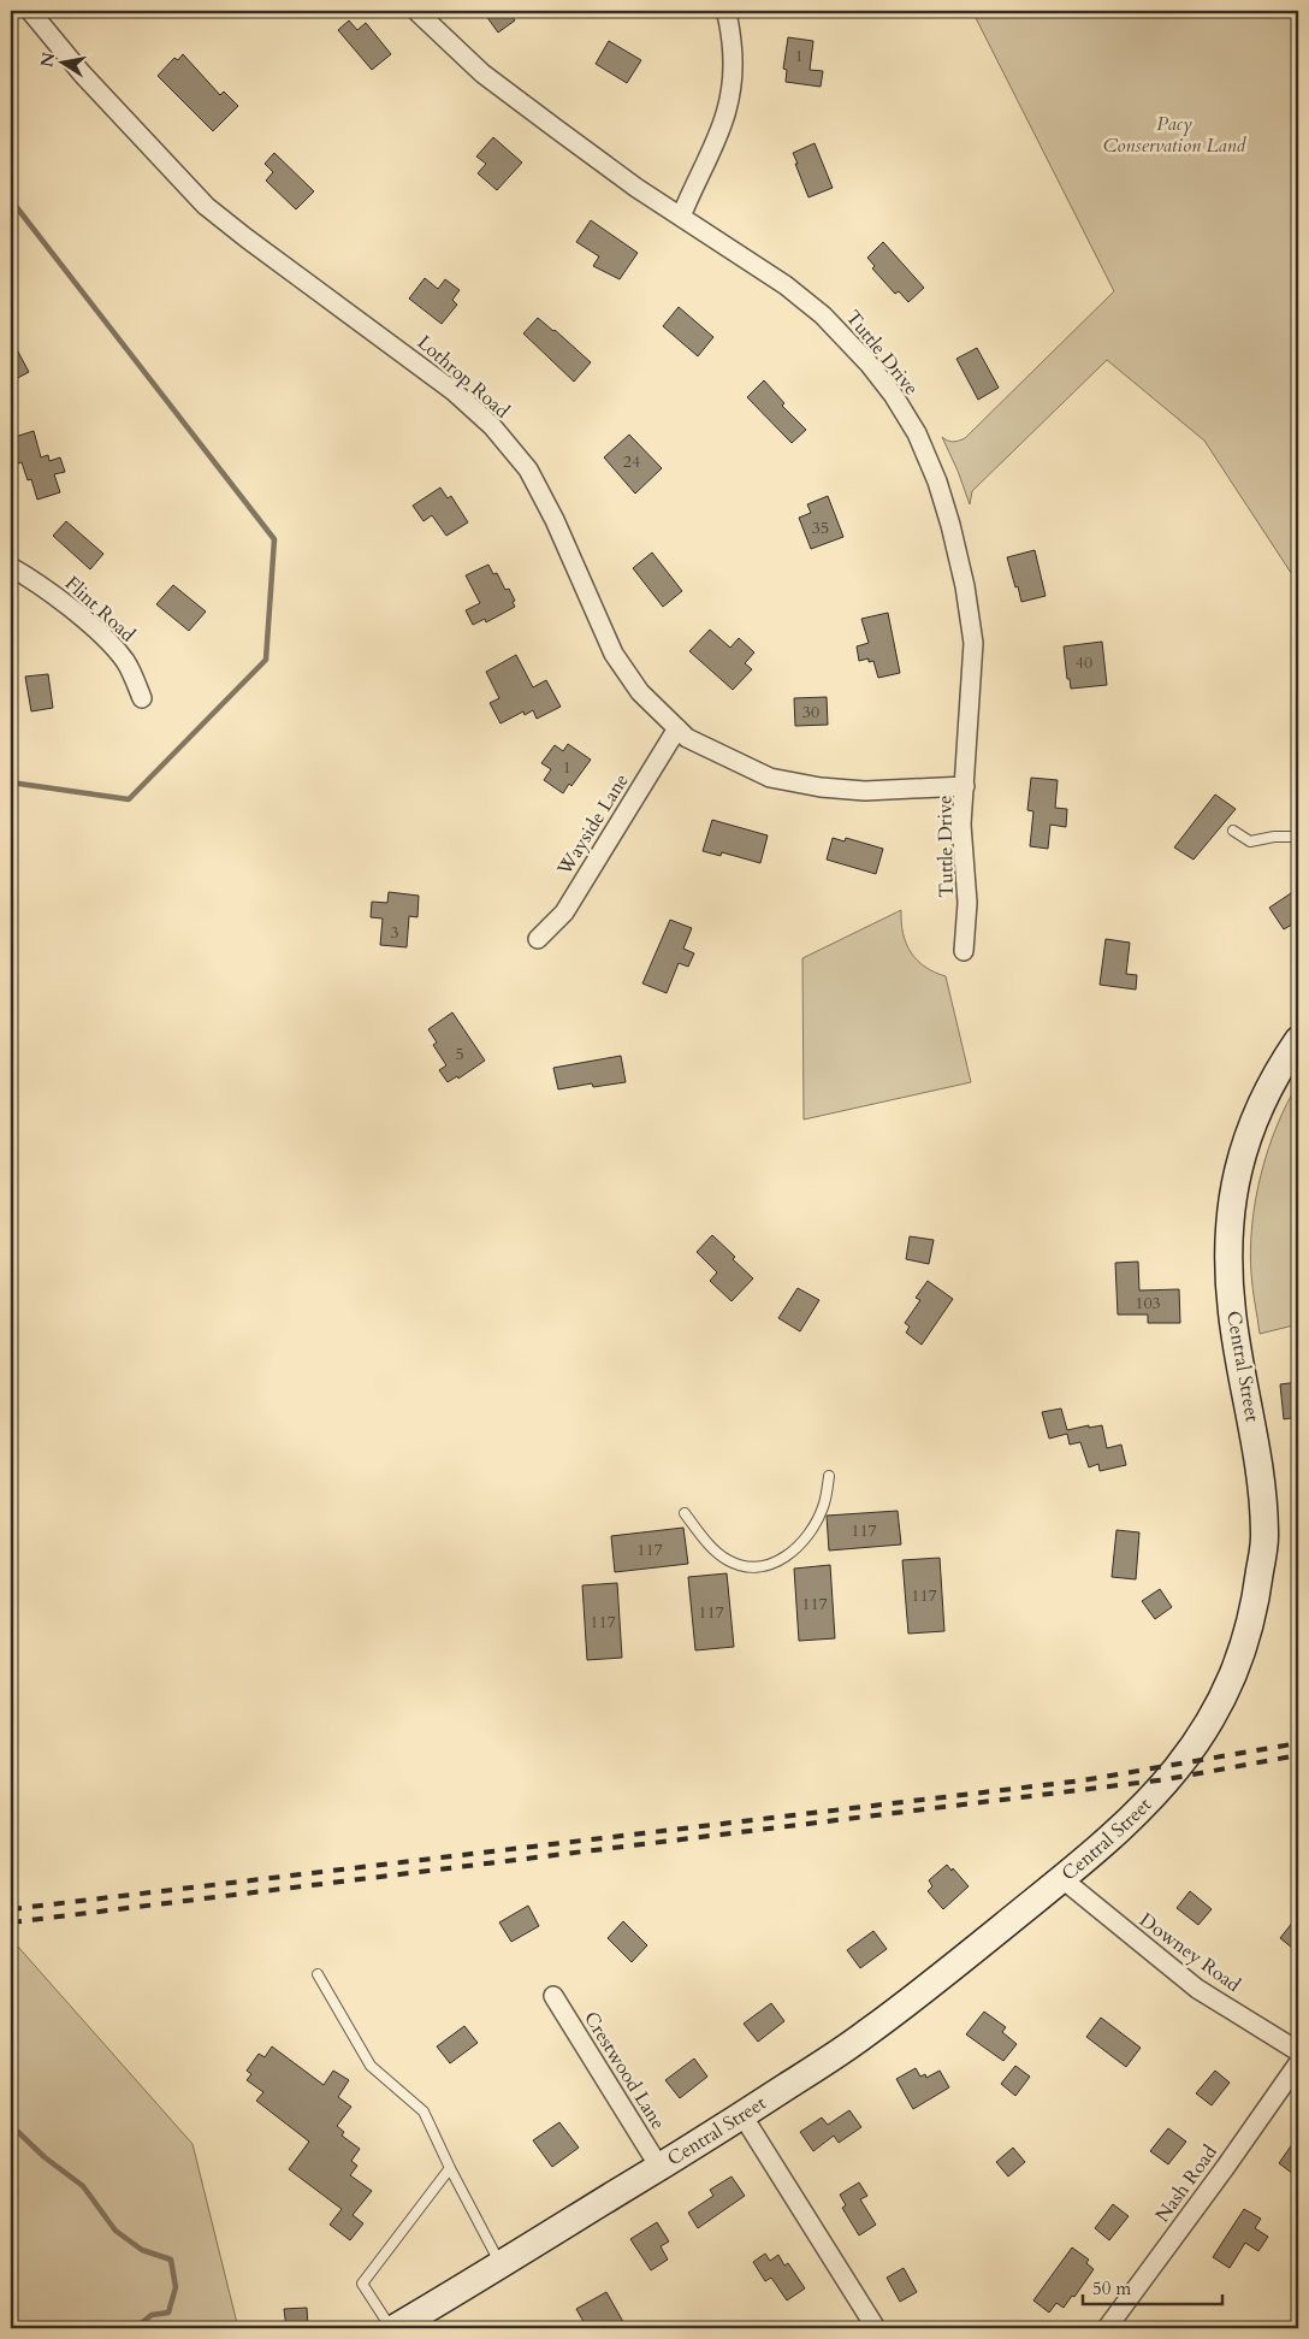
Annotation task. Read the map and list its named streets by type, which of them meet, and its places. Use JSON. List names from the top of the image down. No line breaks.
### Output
{"streets":{"street":["Tuttle Drive","Lothrop Road","Flint Road","Wayside Lane","Central Street","Downey Road","Crestwood Lane","Nash Road"]},"crossings":[["Tuttle Drive","Lothrop Road"],["Lothrop Road","Wayside Lane"],["Central Street","Downey Road"],["Central Street","Crestwood Lane"]],"parks":["Pacy Conservation Land"],"house_numbers":["1","24","35","40","30","1","3","5","103","117","117","117","117","117","117"],"scale_bar":"50 m","north":"left"}
